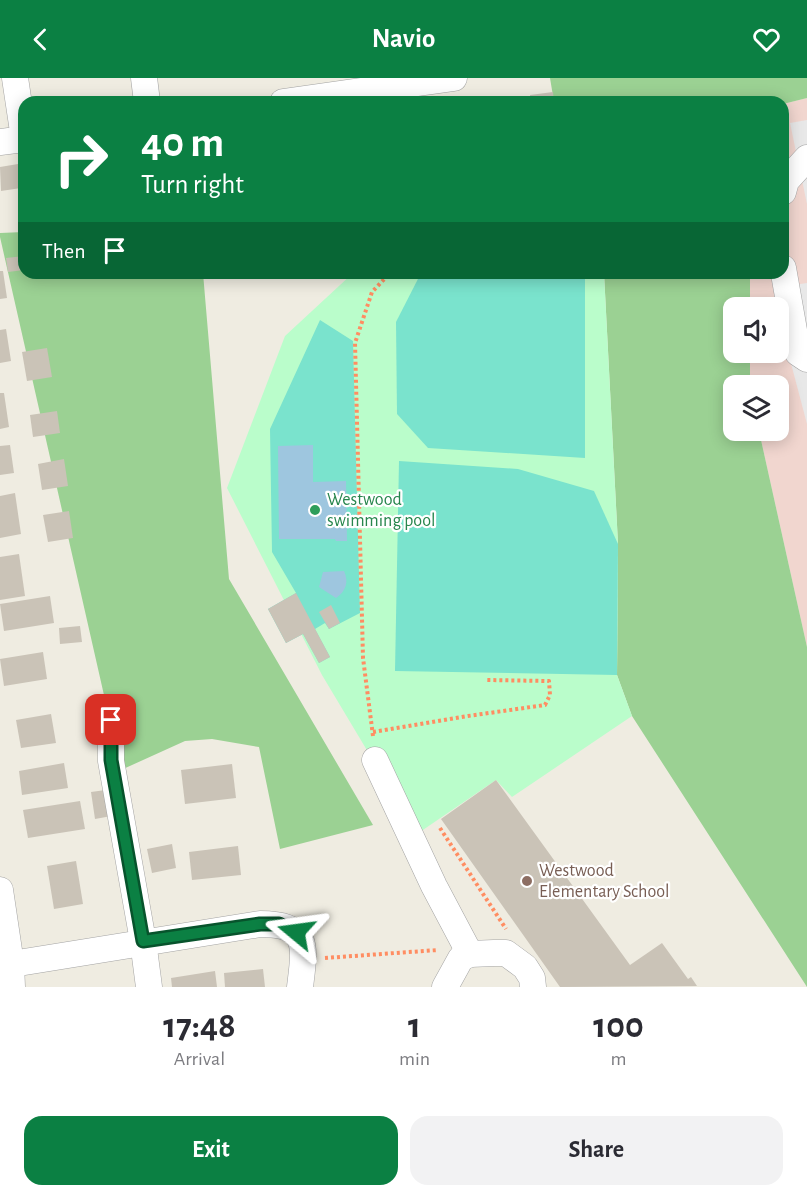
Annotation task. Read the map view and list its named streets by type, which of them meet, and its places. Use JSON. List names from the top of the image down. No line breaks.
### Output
{"places":["Westwood swimming pool","Westwood Elementary School"],"page":{"header":"Navio","turn":["40 m","Turn right"],"then":"Then","eta":["17:48","Arrival","1","min","100","m"],"buttons":["Exit","Share"]}}
